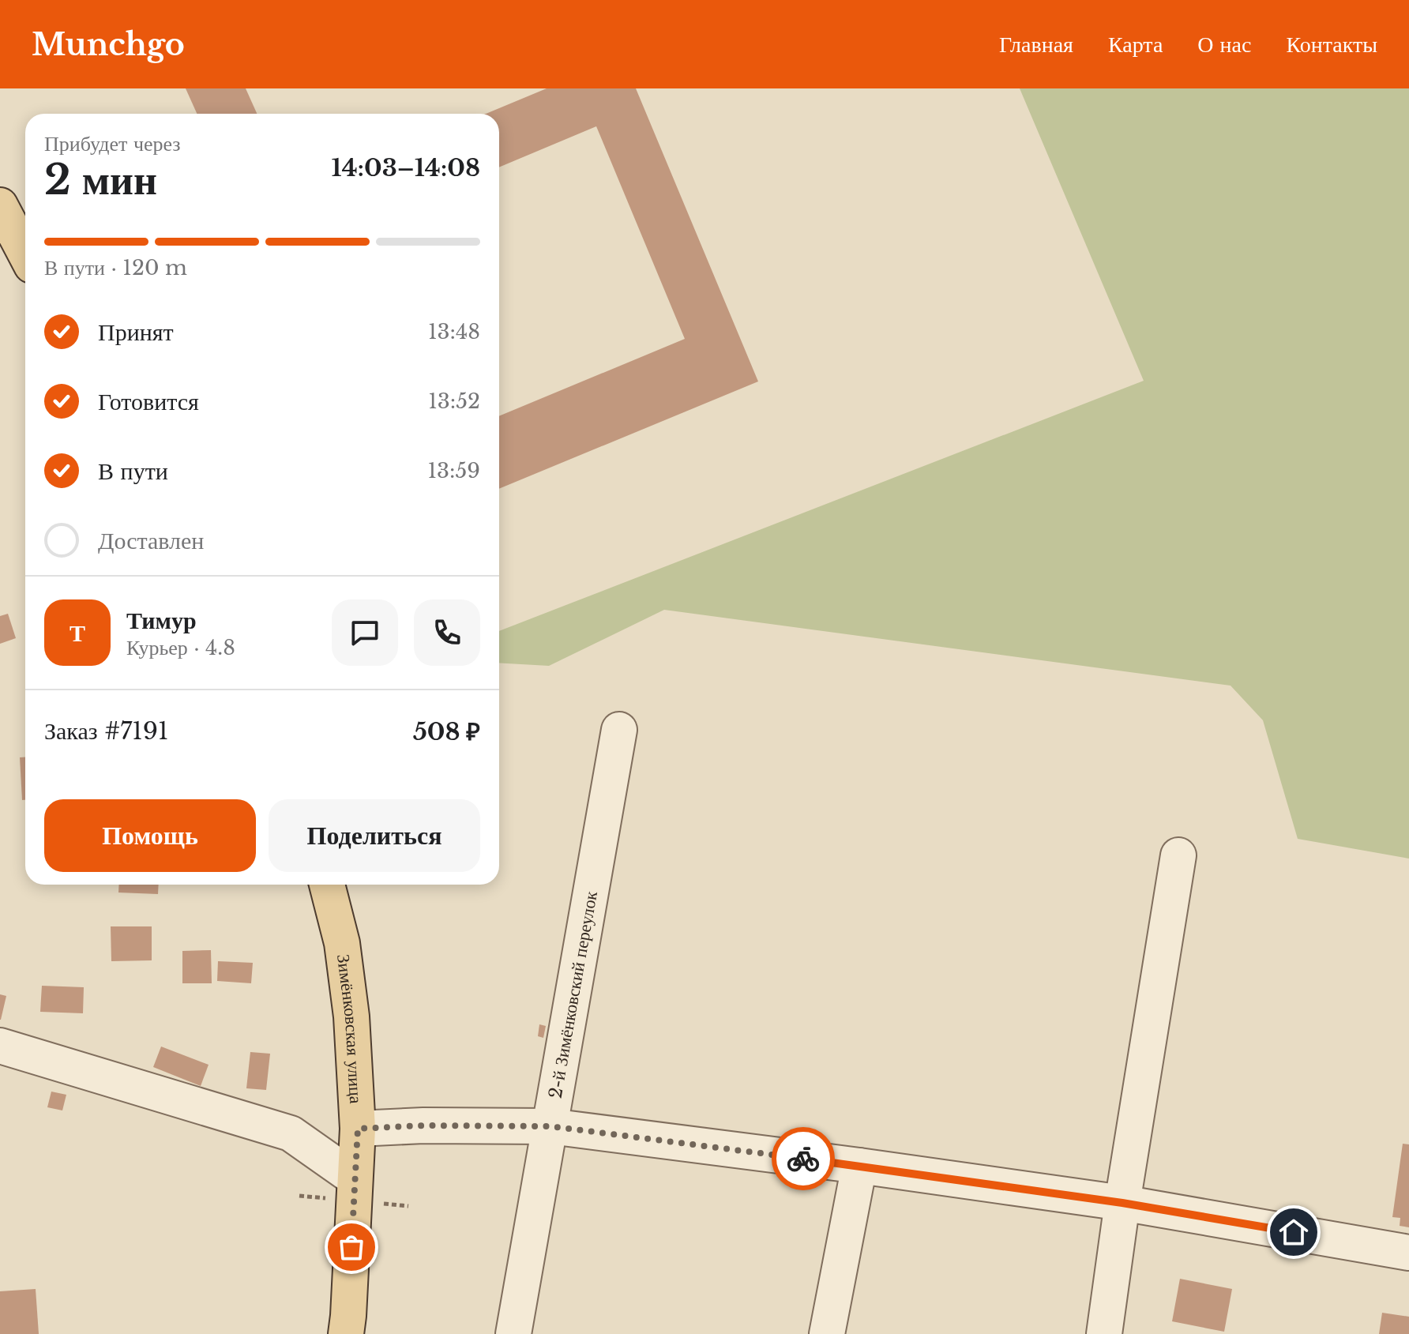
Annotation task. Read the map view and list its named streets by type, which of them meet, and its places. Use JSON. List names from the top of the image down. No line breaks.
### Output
{"streets":{"main road":["Зимёнковская улица"],"street":["2-й Зимёнковский переулок"]},"page":{"header":"Munchgo","nav":["Главная","Карта","О нас","Контакты"],"heading":["2 мин","Прибудет через","14:03–14:08"],"panel":["Тимур","Курьер · 4.8","Заказ #7191","508 ₽"],"bar":"В пути · 120 m","list":[["Принят","13:48"],["Готовится","13:52"],["В пути","13:59"],"Доставлен"],"round":"Т","buttons":["Помощь","Поделиться"]}}
